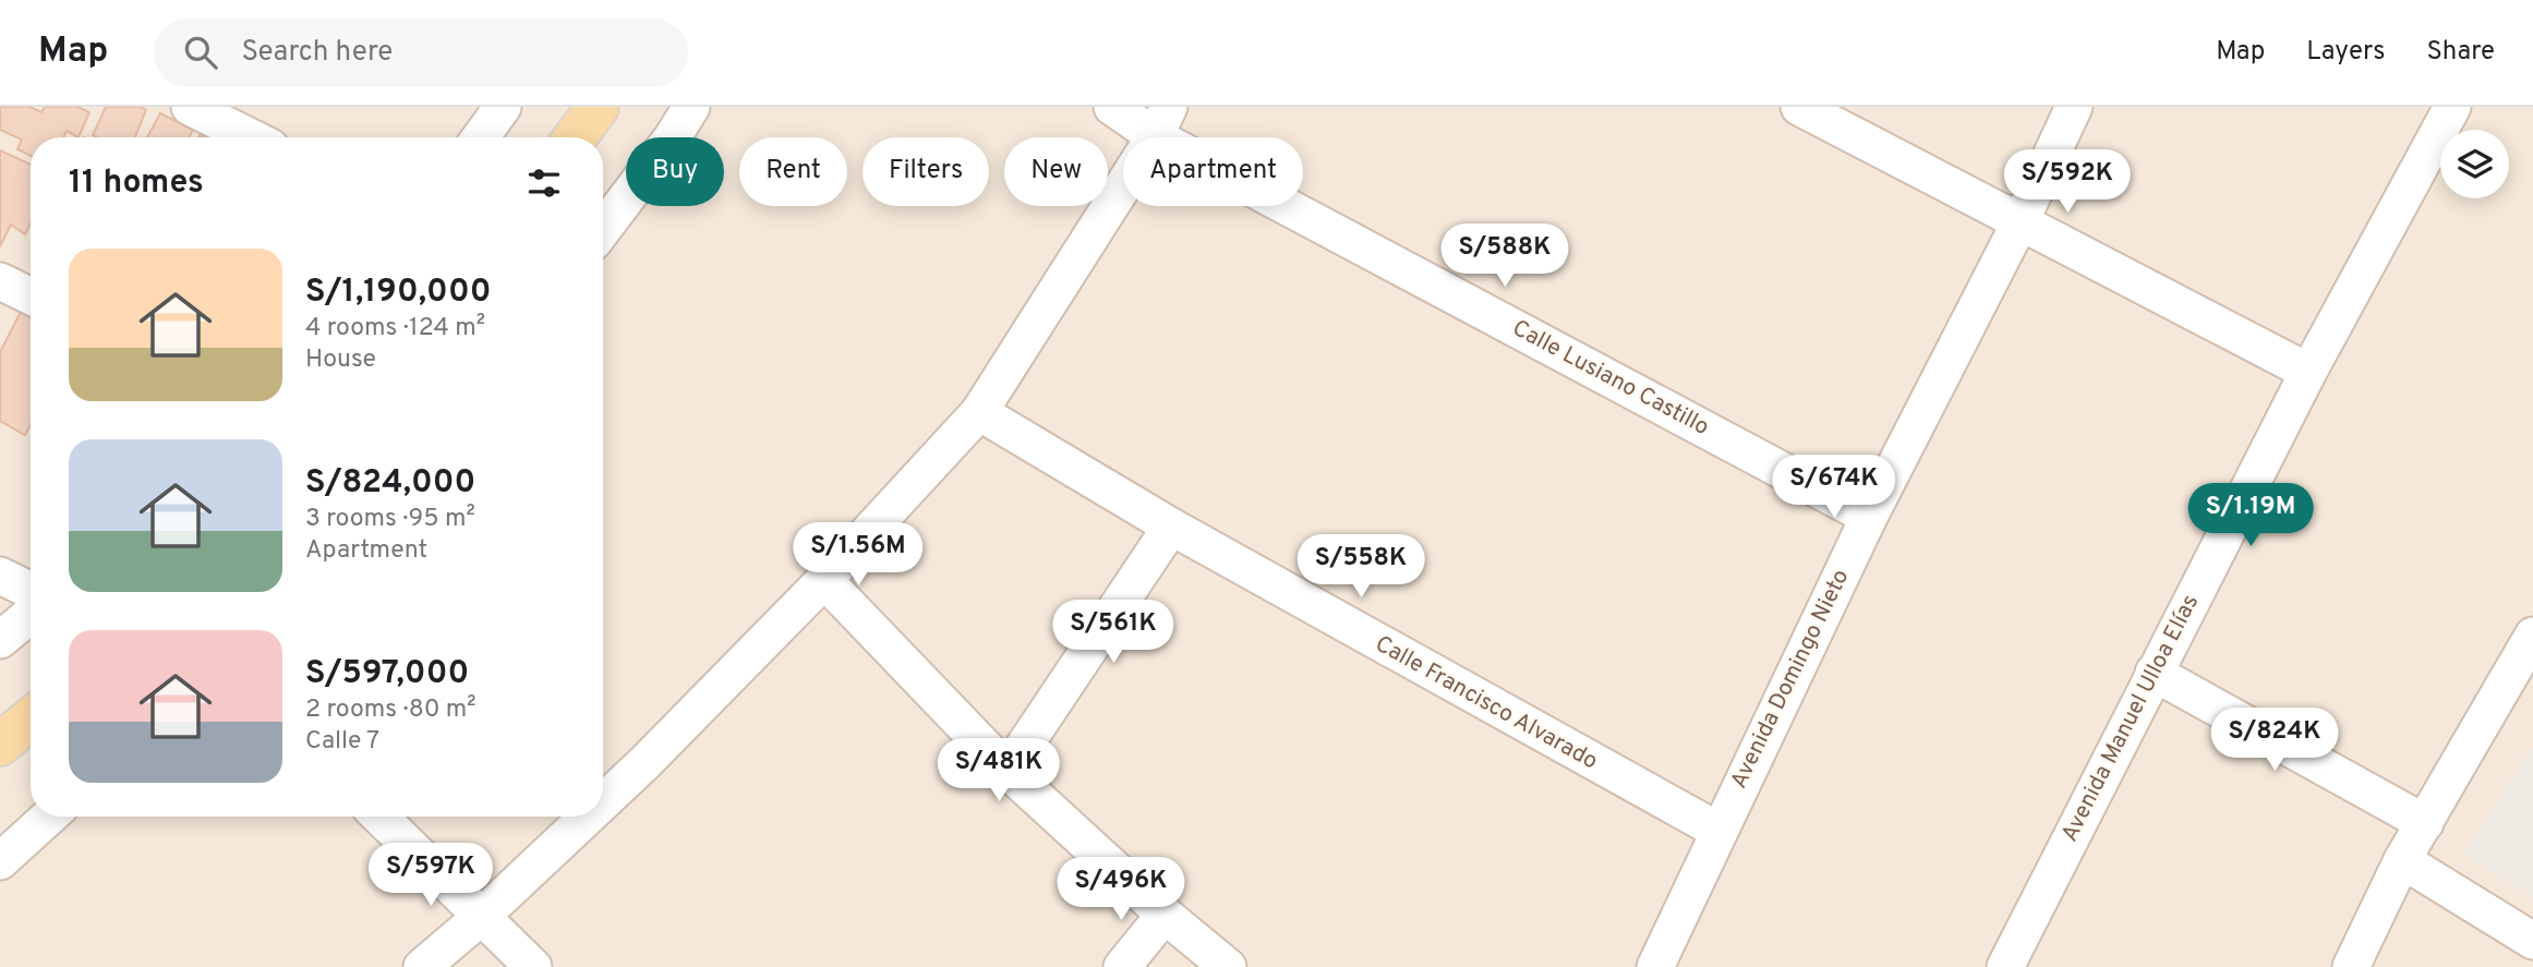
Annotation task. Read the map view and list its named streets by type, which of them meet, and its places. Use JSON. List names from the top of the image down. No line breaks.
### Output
{"streets":{"street":["Calle Lusiano Castillo","Avenida Domingo Nieto","Calle Francisco Alvarado","Avenida Manuel Ulloa Elías"]},"crossings":[["Calle Lusiano Castillo","Avenida Domingo Nieto"],["Avenida Domingo Nieto","Calle Francisco Alvarado"]],"page":{"header":"Map","search":"Search here","nav":["Map","Layers","Share"],"chip":["Buy","Rent","Filters","New","Apartment"],"heading":"11 homes","price":["S/592K","S/588K","S/674K","S/1.19M","S/1.56M","S/558K","S/561K","S/824K","S/481K","S/597K","S/496K"],"list":[{"name":"S/1,190,000","note":"4 rooms · 124 m² · House"},{"name":"S/824,000","note":"3 rooms · 95 m² · Apartment"},{"name":"S/597,000","note":"2 rooms · 80 m² · Calle 7"}]}}
